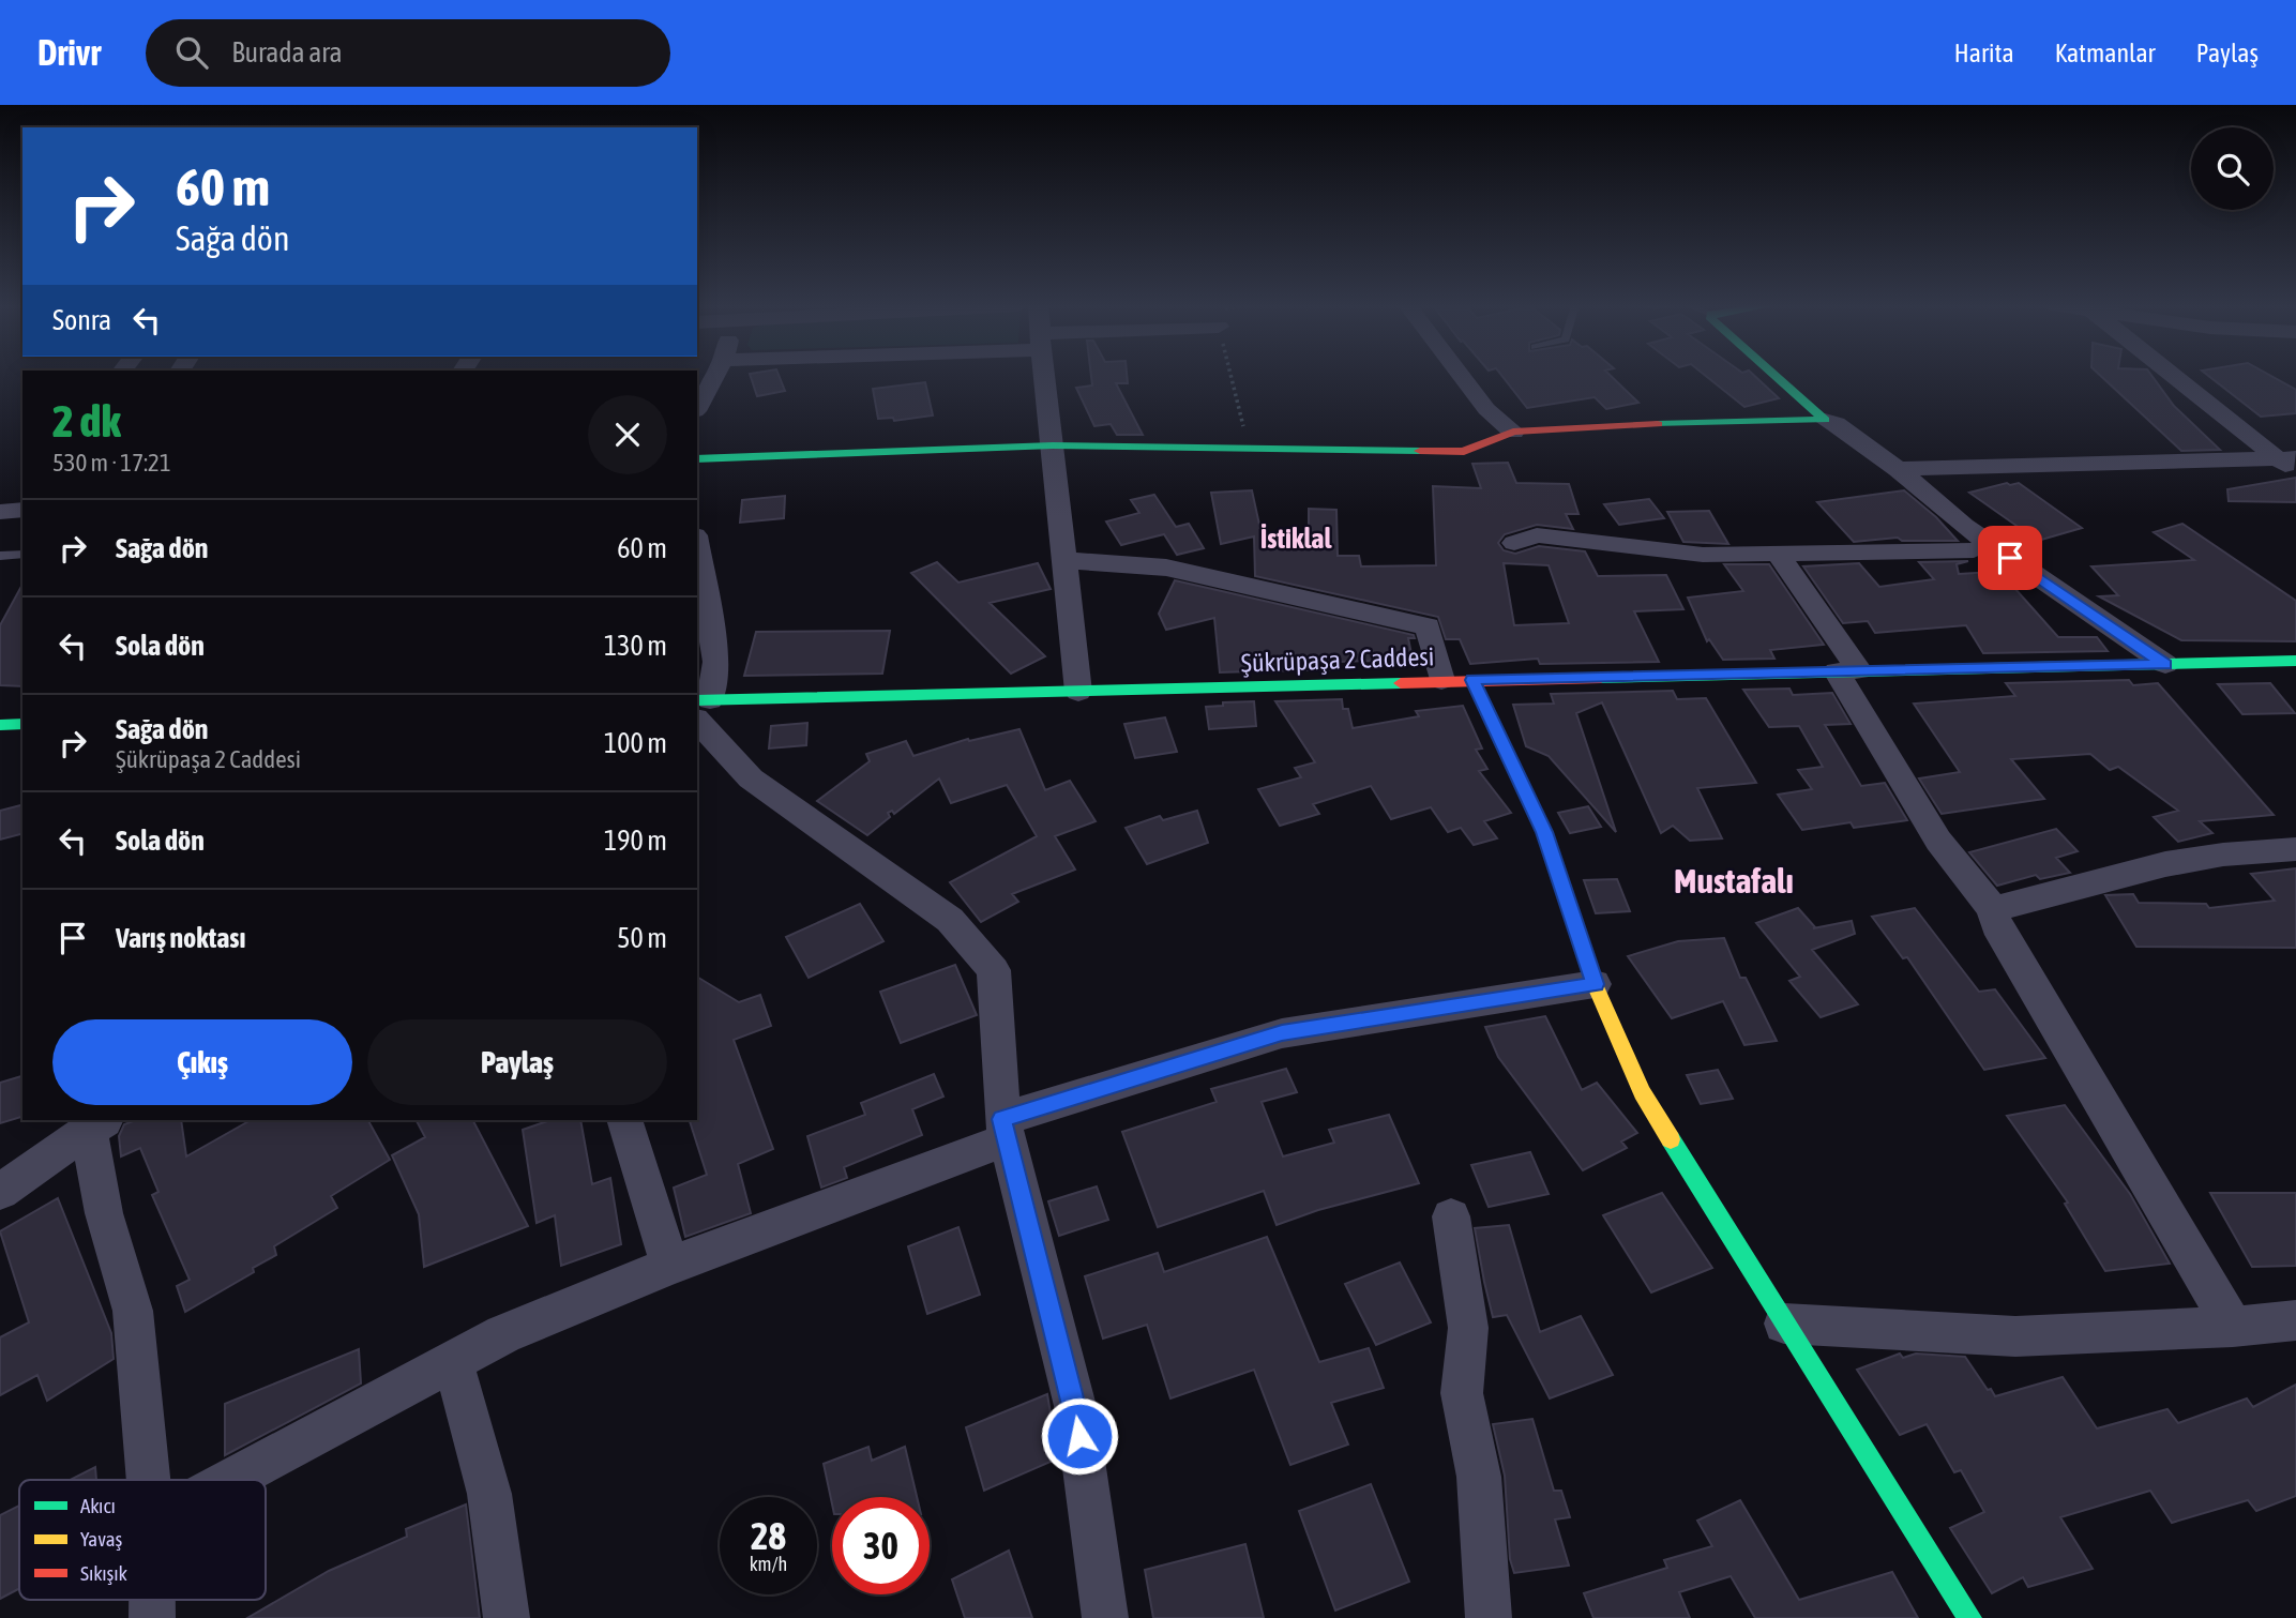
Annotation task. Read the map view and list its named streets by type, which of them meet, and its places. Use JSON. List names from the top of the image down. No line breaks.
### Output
{"streets":{"street":["Şükrüpaşa 2 Caddesi"]},"districts":["İstiklal","Mustafalı"],"legend":["Akıcı","Yavaş","Sıkışık"],"page":{"header":"Drivr","search":"Burada ara","nav":["Harita","Katmanlar","Paylaş"],"turn":["60 m","Sağa dön"],"then":"Sonra","heading":["2 dk","530 m · 17:21"],"list":[{"name":"Sağa dön","value":"60 m"},{"name":"Sola dön","value":"130 m"},{"name":"Sağa dön","note":"Şükrüpaşa 2 Caddesi","value":"100 m"},{"name":"Sola dön","value":"190 m"},{"name":"Varış noktası","value":"50 m"}],"buttons":["Çıkış","Paylaş"],"speed":"28 km/h","limit":"30"}}
